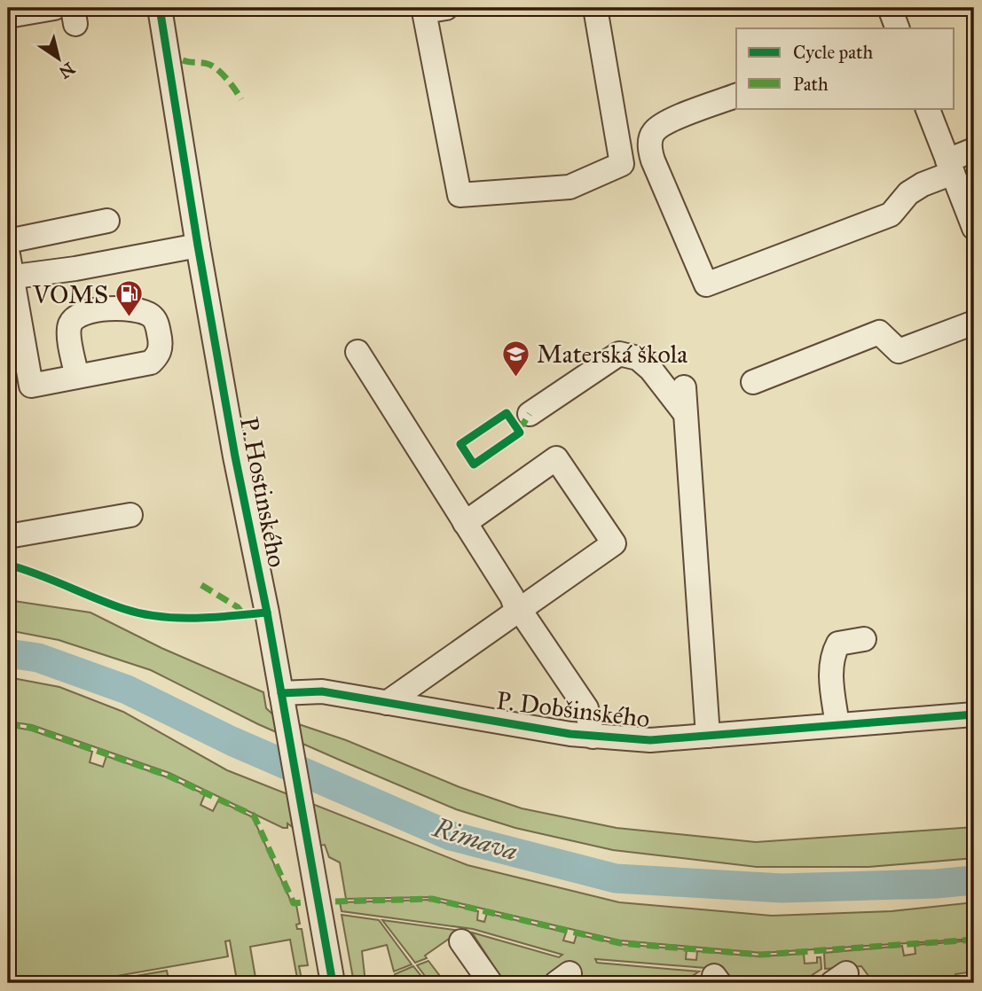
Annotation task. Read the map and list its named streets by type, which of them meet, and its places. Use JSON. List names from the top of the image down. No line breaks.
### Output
{"streets":{"street":["P. Hostinského","P. Dobšinského"]},"crossings":[["P. Hostinského","P. Dobšinského"]],"water":["Rimava"],"places":{"fuel station":["VOMS"],"school or university":["Materská škola"]},"legend":["Cycle path","Path"],"north":"bottom right"}
